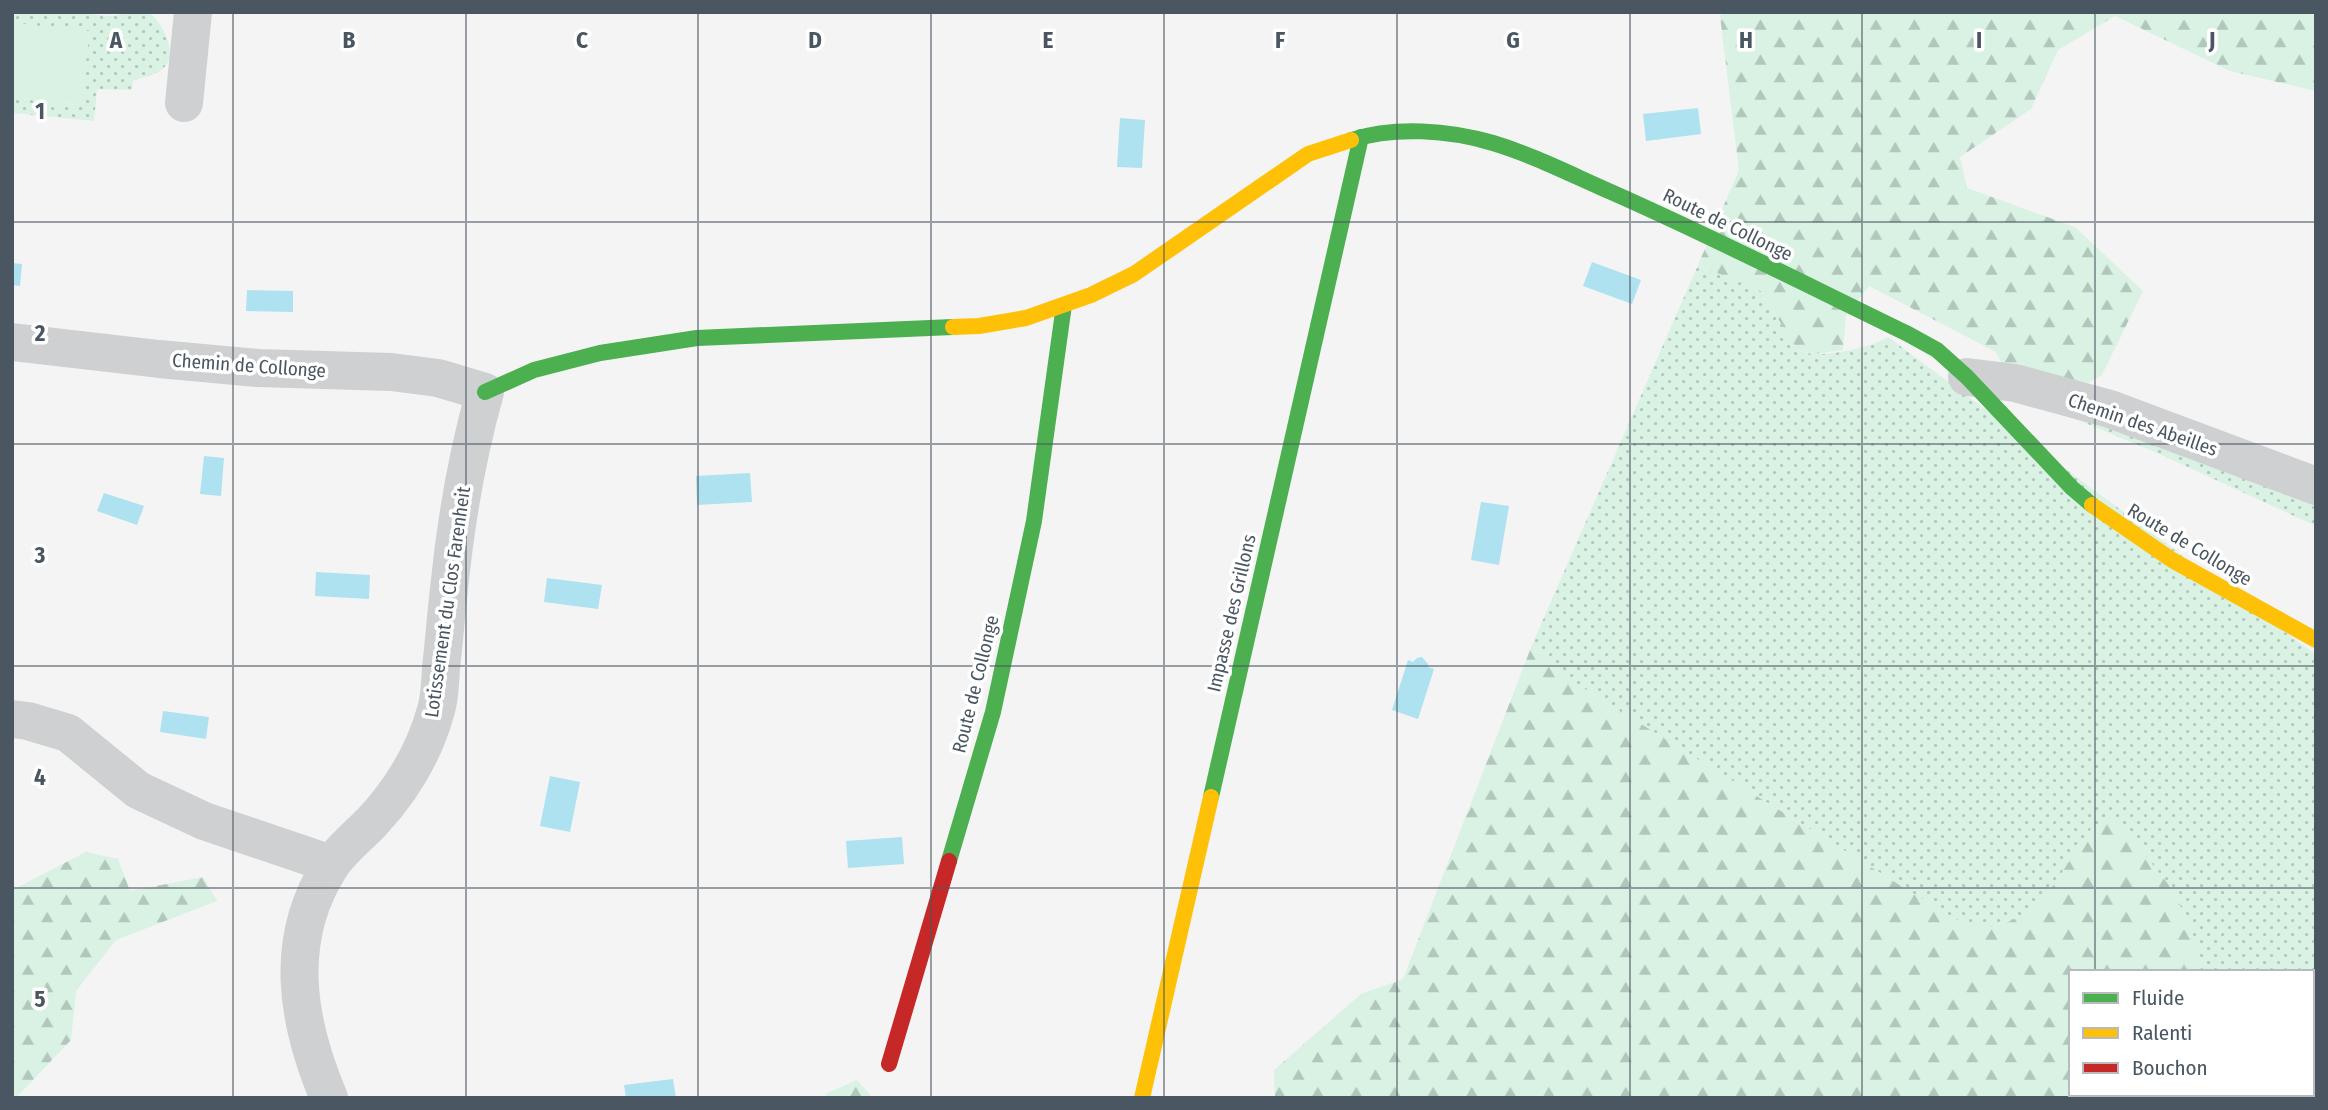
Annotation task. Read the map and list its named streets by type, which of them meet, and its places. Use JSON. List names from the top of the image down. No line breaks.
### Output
{"streets":{"street":["Route de Collonge","Chemin de Collonge","Chemin des Abeilles","Lotissement du Clos Farenheit","Impasse des Grillons"]},"crossings":[["Route de Collonge","Chemin de Collonge"],["Route de Collonge","Chemin des Abeilles"],["Route de Collonge","Lotissement du Clos Farenheit"],["Route de Collonge","Impasse des Grillons"],["Chemin de Collonge","Lotissement du Clos Farenheit"]],"legend":["Fluide","Ralenti","Bouchon"],"grid":{"columns":["A","B","C","D","E","F","G","H","I","J"],"rows":["1","2","3","4","5"]}}
